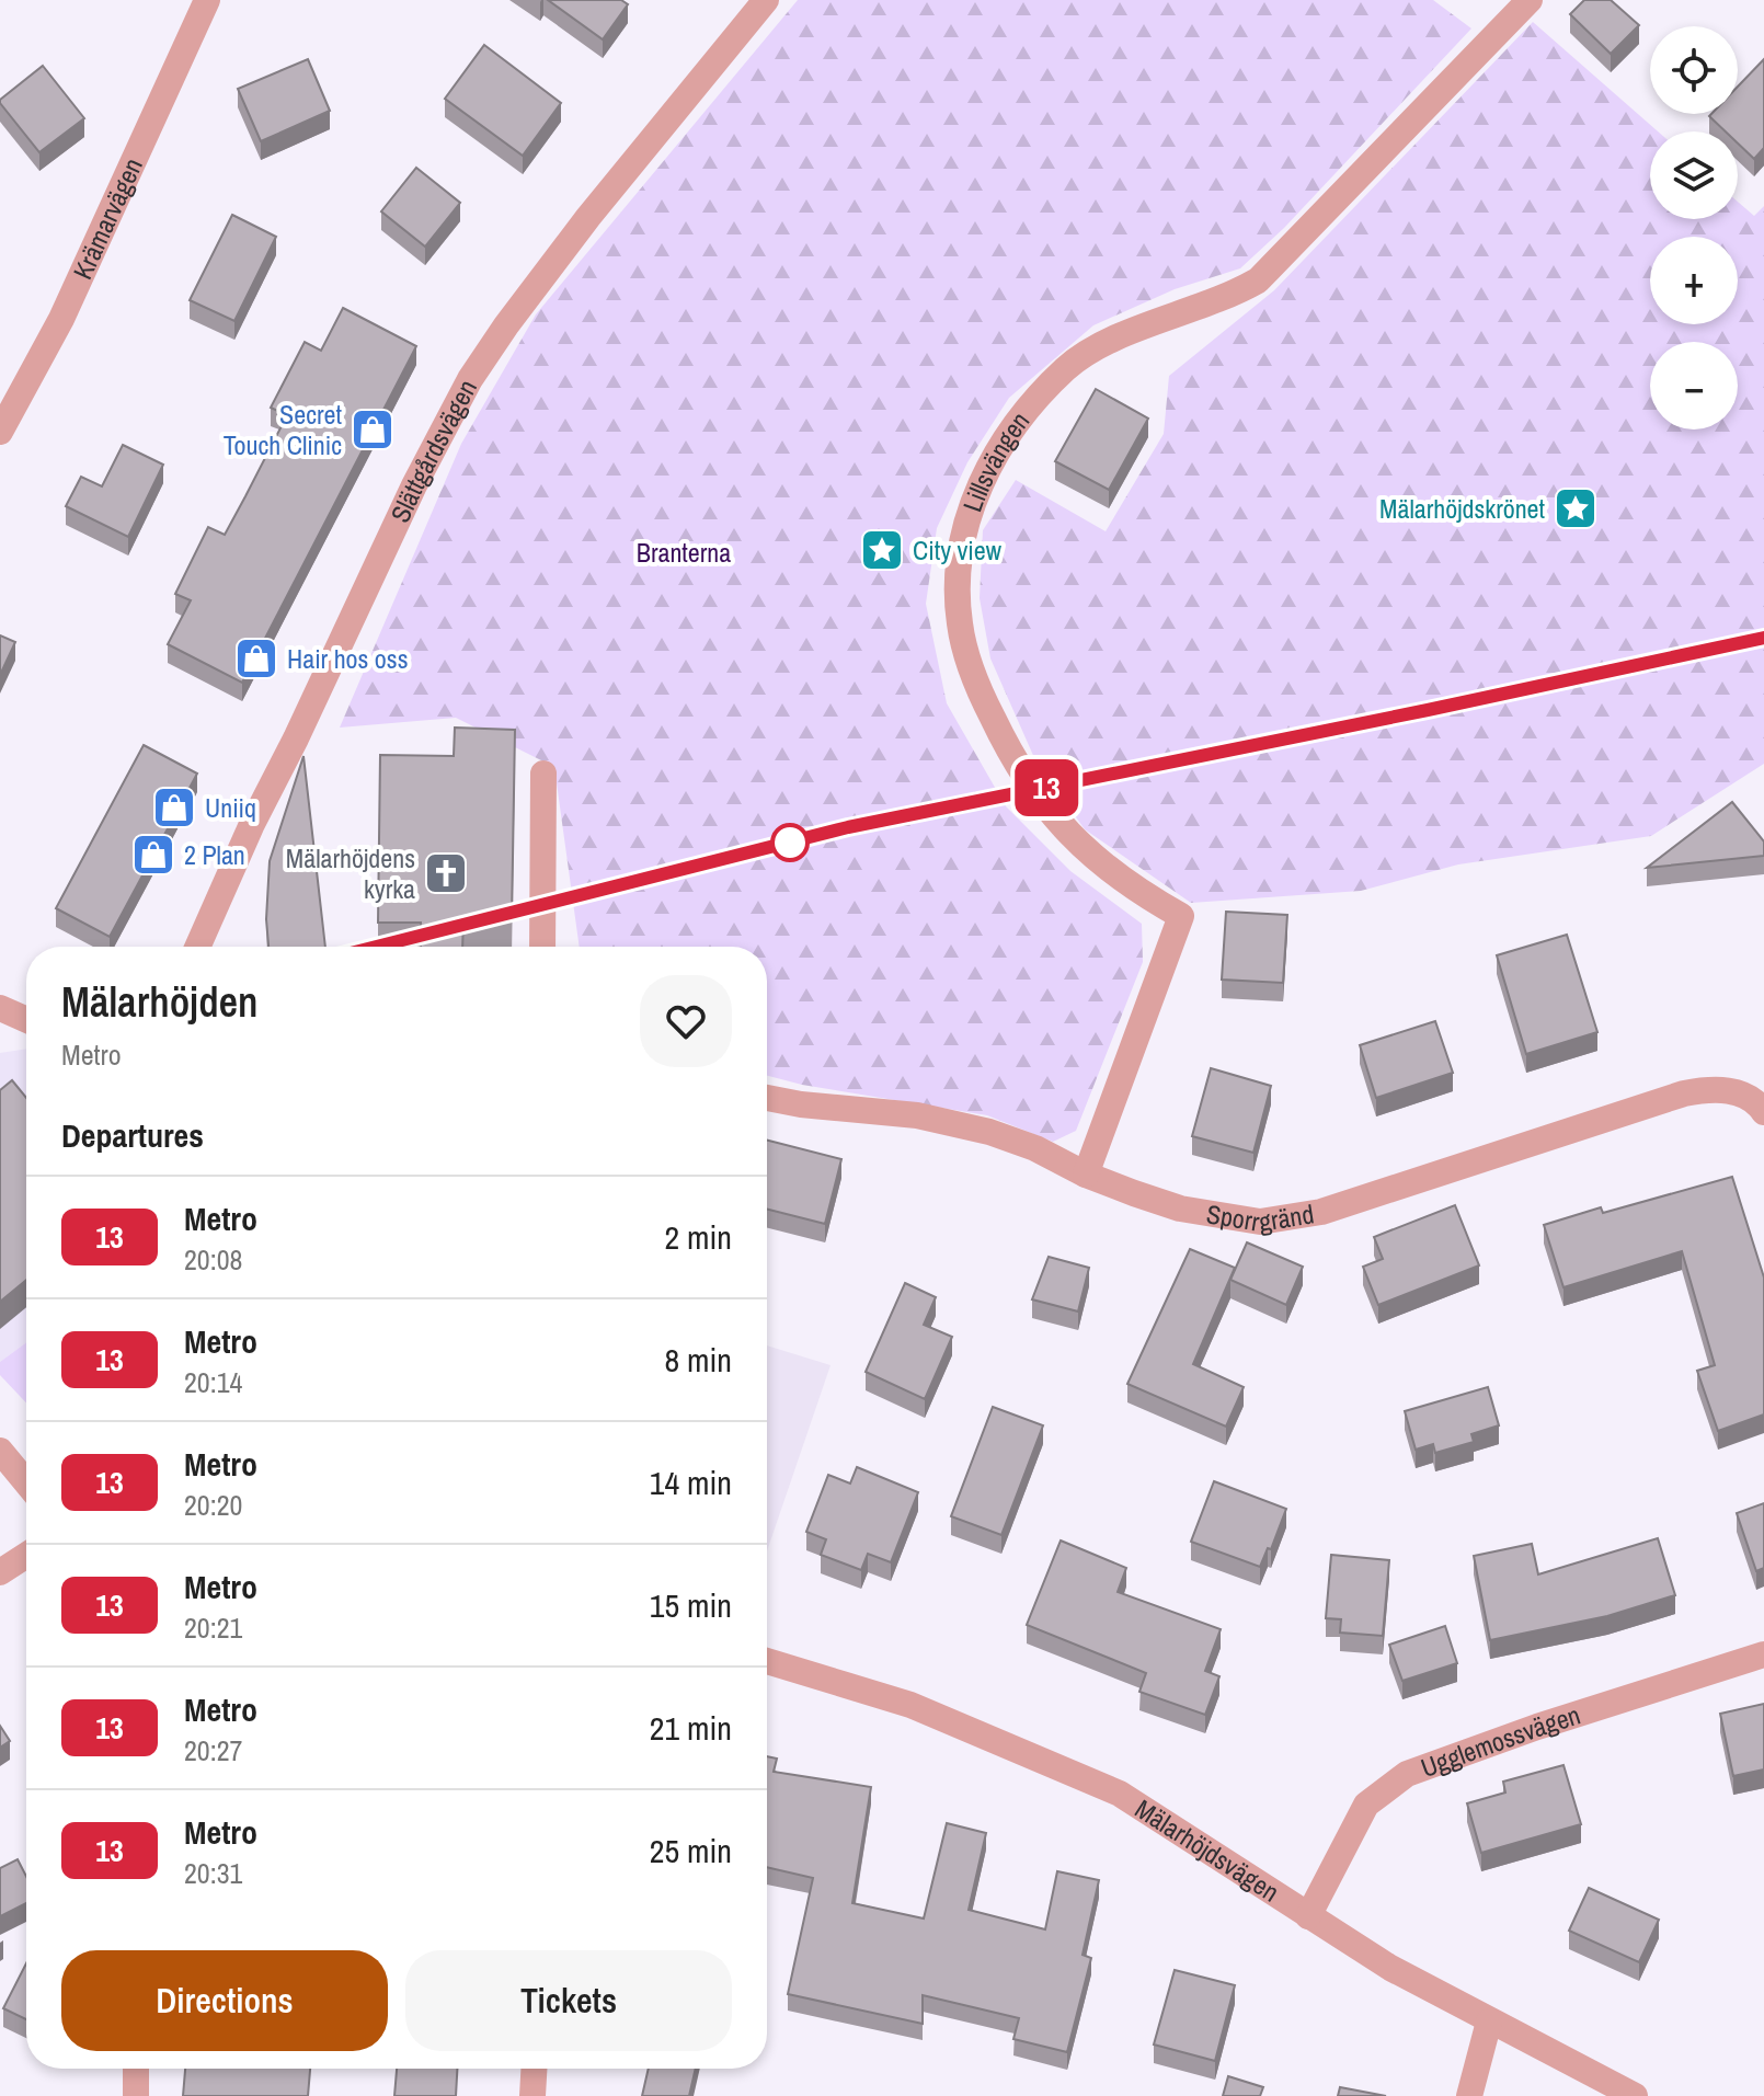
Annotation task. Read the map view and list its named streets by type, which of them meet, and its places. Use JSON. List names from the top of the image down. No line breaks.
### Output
{"streets":{"street":["Krämarvägen","Slättgårdsvägen","Lillsvängen","Sporrgränd","Ugglemossvägen","Mälarhöjdsvägen"]},"crossings":[["Lillsvängen","Sporrgränd"],["Ugglemossvägen","Mälarhöjdsvägen"]],"parks":["Branterna"],"places":{"shop":["Secret Touch Clinic","Hair hos oss","Uniiq","2 Plan"],"place":["Mälarhöjdskrönet","City view"],"church":["Mälarhöjdens kyrka"]},"lines":["metro line 13"],"page":{"on_map":"13","map_buttons":["+","−"],"heading":[["Mälarhöjden","Metro"],"Departures"],"list":[{"mark":"13","name":"Metro","note":"20:08","value":"2 min"},{"mark":"13","name":"Metro","note":"20:14","value":"8 min"},{"mark":"13","name":"Metro","note":"20:20","value":"14 min"},{"mark":"13","name":"Metro","note":"20:21","value":"15 min"},{"mark":"13","name":"Metro","note":"20:27","value":"21 min"},{"mark":"13","name":"Metro","note":"20:31","value":"25 min"}],"buttons":["Directions","Tickets"]}}
